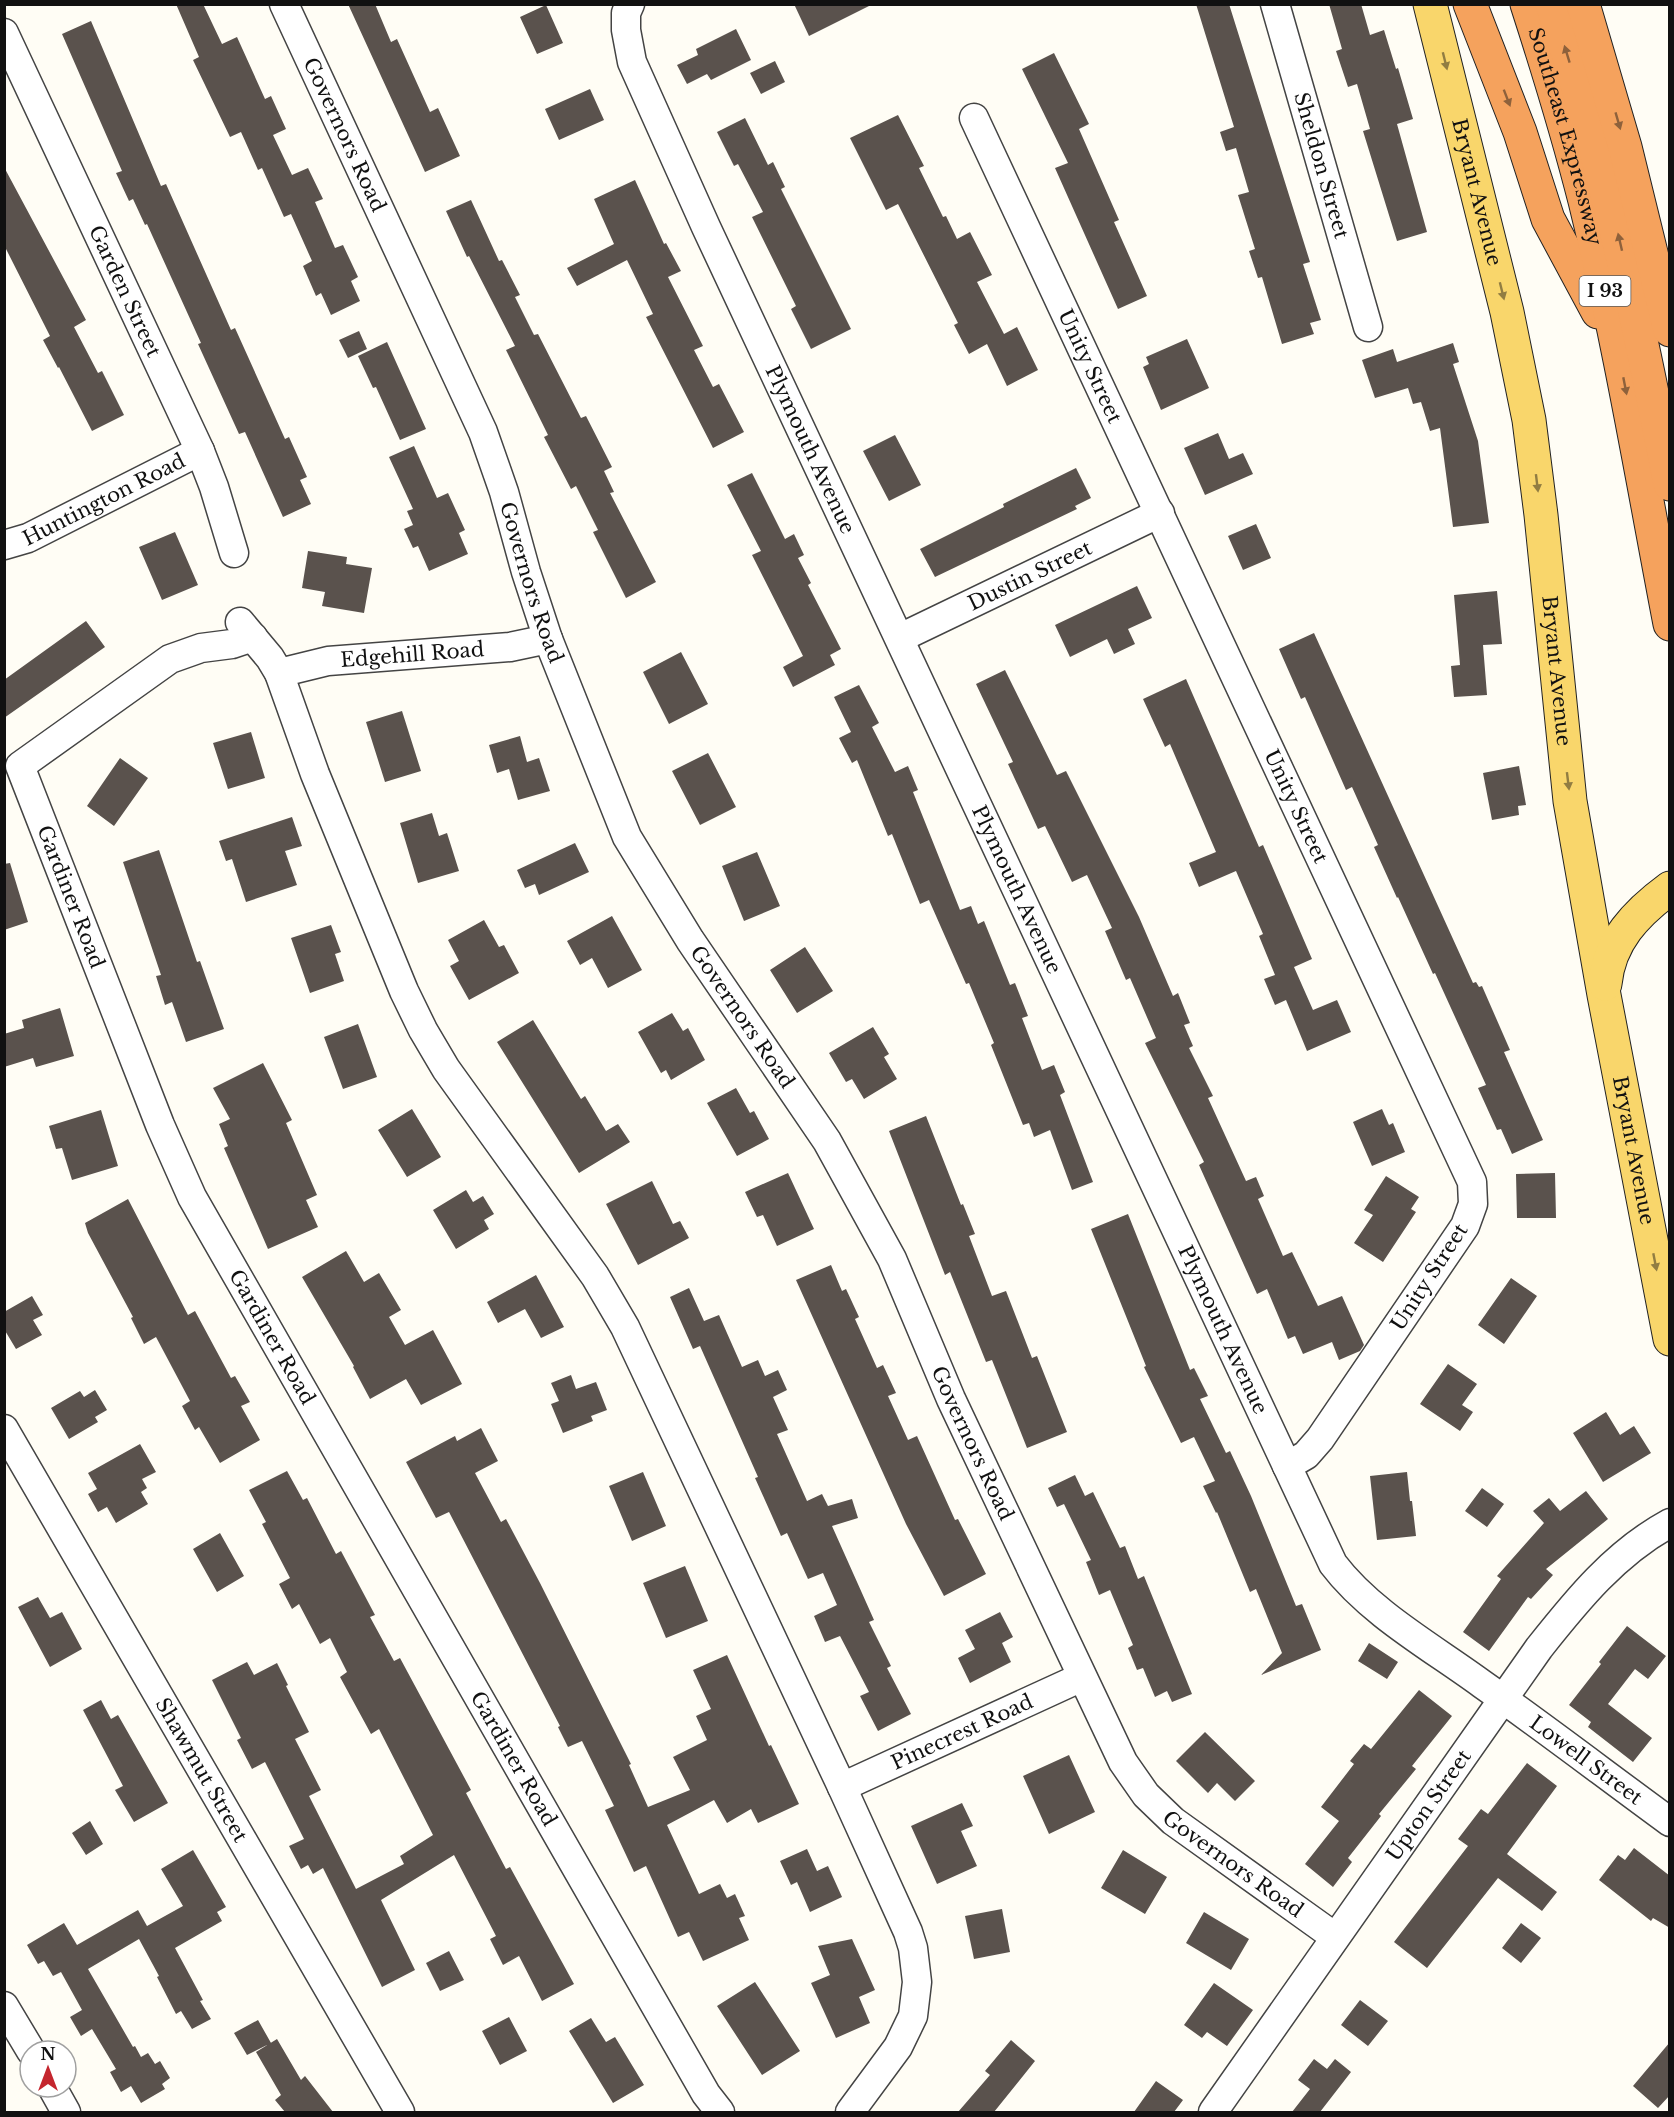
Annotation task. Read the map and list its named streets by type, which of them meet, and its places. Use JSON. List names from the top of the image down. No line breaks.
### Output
{"streets":{"highway":["Southeast Expressway","I 93"],"main road":["Bryant Avenue"],"street":["Governors Road","Sheldon Street","Garden Street","Unity Street","Plymouth Avenue","Huntington Road","Dustin Street","Edgehill Road","Gardiner Road","Pinecrest Road","Lowell Street","Shawmut Street","Upton Street"]},"crossings":[["Governors Road","Edgehill Road"],["Governors Road","Pinecrest Road"],["Governors Road","Upton Street"],["Garden Street","Huntington Road"],["Unity Street","Plymouth Avenue"],["Unity Street","Dustin Street"],["Plymouth Avenue","Dustin Street"],["Plymouth Avenue","Lowell Street"],["Plymouth Avenue","Upton Street"],["Edgehill Road","Gardiner Road"],["Gardiner Road","Pinecrest Road"],["Lowell Street","Upton Street"]],"one_way":["Bryant Avenue"],"north":"top"}
